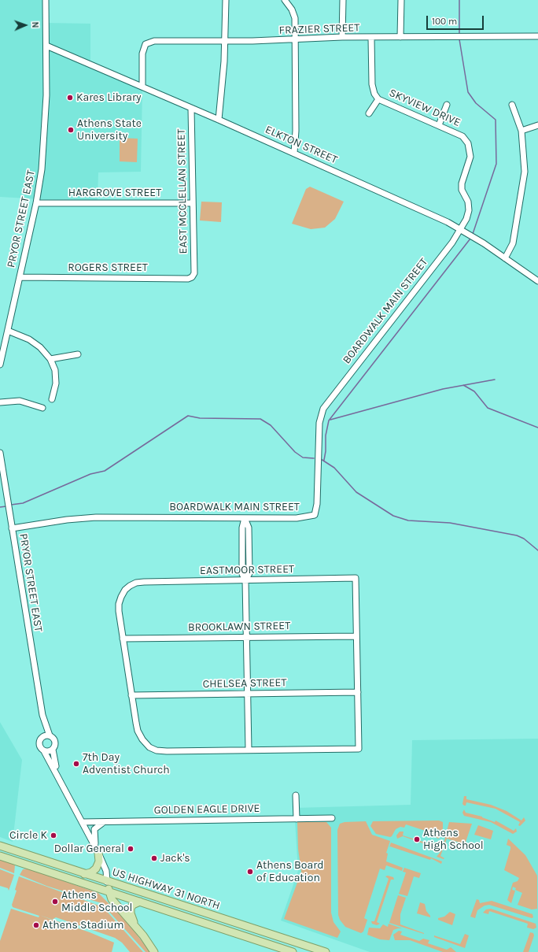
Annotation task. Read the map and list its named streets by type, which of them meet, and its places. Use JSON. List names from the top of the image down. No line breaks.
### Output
{"streets":{"main road":["US HIGHWAY 31 NORTH"],"street":["FRAZIER STREET","SKYVIEW DRIVE","ELKTON STREET","EAST MCCLELLAN STREET","HARGROVE STREET","PRYOR STREET EAST","ROGERS STREET","BOARDWALK MAIN STREET","EASTMOOR STREET","BROOKLAWN STREET","CHELSEA STREET","GOLDEN EAGLE DRIVE"]},"crossings":[["FRAZIER STREET","SKYVIEW DRIVE"],["FRAZIER STREET","ELKTON STREET"],["SKYVIEW DRIVE","ELKTON STREET"],["SKYVIEW DRIVE","BOARDWALK MAIN STREET"],["ELKTON STREET","EAST MCCLELLAN STREET"],["ELKTON STREET","PRYOR STREET EAST"],["ELKTON STREET","BOARDWALK MAIN STREET"],["EAST MCCLELLAN STREET","HARGROVE STREET"],["EAST MCCLELLAN STREET","ROGERS STREET"],["HARGROVE STREET","PRYOR STREET EAST"],["PRYOR STREET EAST","ROGERS STREET"],["PRYOR STREET EAST","BOARDWALK MAIN STREET"],["EASTMOOR STREET","BROOKLAWN STREET"],["EASTMOOR STREET","CHELSEA STREET"]],"places":["Kares Library","Athens State University","7th Day Adventist Church","Circle K","Athens High School","Dollar General","Jack's","Athens Board of Education","Athens Middle School","Athens Stadium"],"scale_bar":"100 m","north":"right"}
